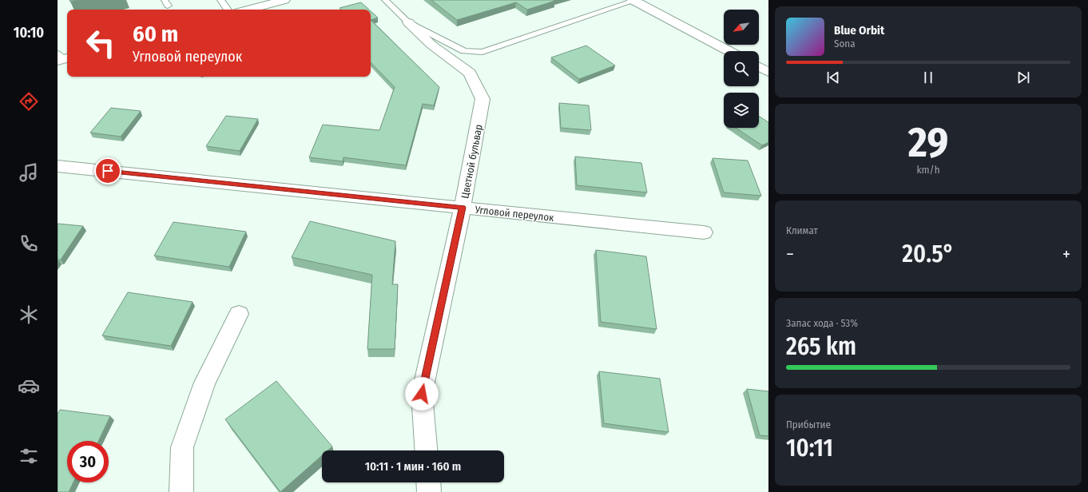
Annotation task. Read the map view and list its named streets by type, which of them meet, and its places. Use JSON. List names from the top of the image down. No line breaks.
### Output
{"streets":{"street":["Цветной бульвар","Угловой переулок"]},"crossings":[["Цветной бульвар","Угловой переулок"]],"north":"bottom left","page":{"tabs":"10:10","turn":["60 m","Угловой переулок"],"song":["Blue Orbit","Sona"],"tile":[["29","km/h"],"Климат",["Запас хода · 53%","265 km"],["Прибытие","10:11"]],"heat":["−","20.5°","+"],"limit":"30","trip":"10:11 · 1 мин · 160 m"}}
